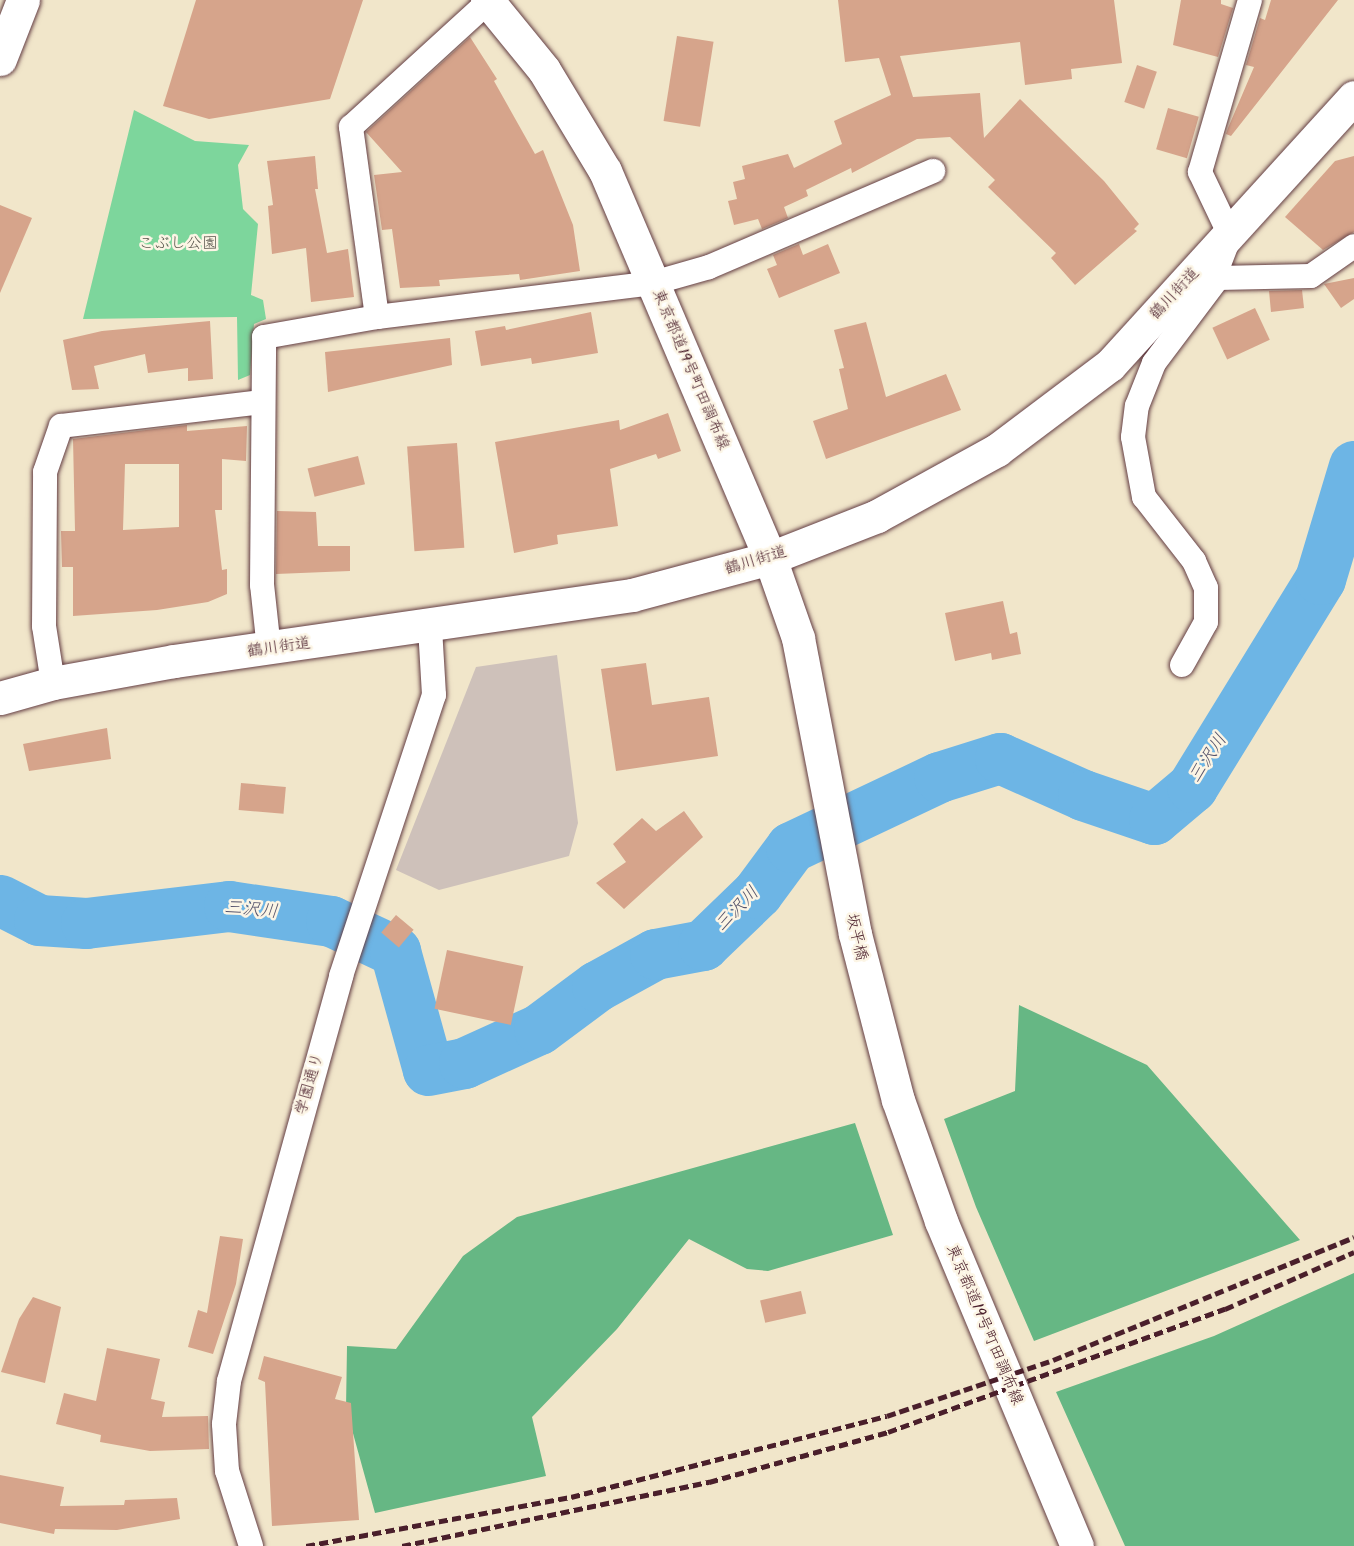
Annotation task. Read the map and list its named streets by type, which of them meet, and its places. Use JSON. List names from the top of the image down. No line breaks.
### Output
{"streets":{"main road":["鶴川街道","東京都道19号町田調布線","坂平橋"],"street":["学園通り"]},"crossings":[["鶴川街道","東京都道19号町田調布線"],["鶴川街道","学園通り"],["東京都道19号町田調布線","坂平橋"]],"water":["三沢川"],"parks":["こぶし公園"]}
